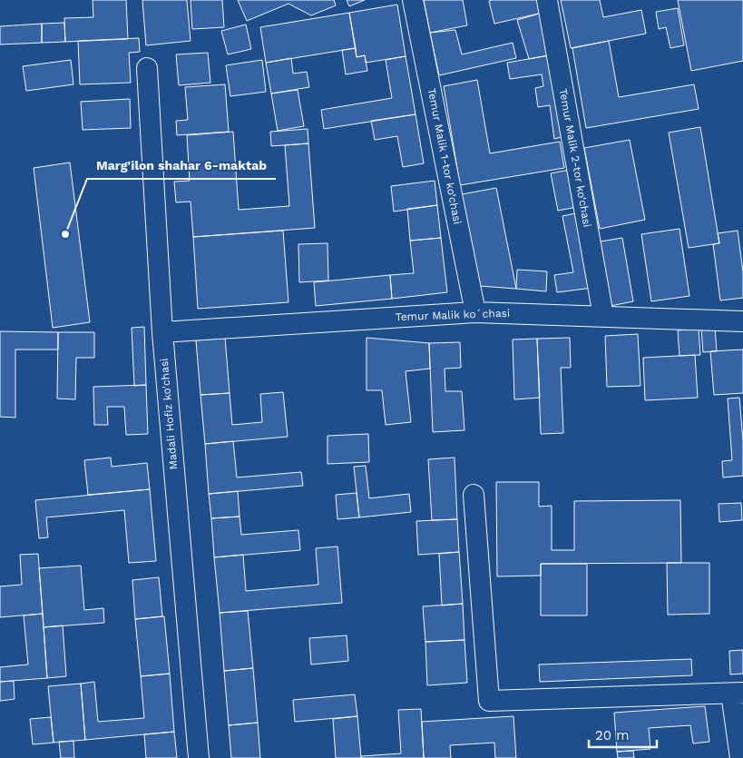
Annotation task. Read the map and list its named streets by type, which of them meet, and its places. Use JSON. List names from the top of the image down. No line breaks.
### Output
{"streets":{"street":["Temur Malik 1-tor ko‘chasi","Temur Malik 2-tor ko‘chasi","Temur Malik koʻchasi","Madali Hofiz ko'chasi"]},"crossings":[["Temur Malik 1-tor ko‘chasi","Temur Malik koʻchasi"],["Temur Malik 2-tor ko‘chasi","Temur Malik koʻchasi"],["Temur Malik koʻchasi","Madali Hofiz ko'chasi"]],"places":["Marg'ilon shahar 6-maktab"],"scale_bar":"20 m"}
